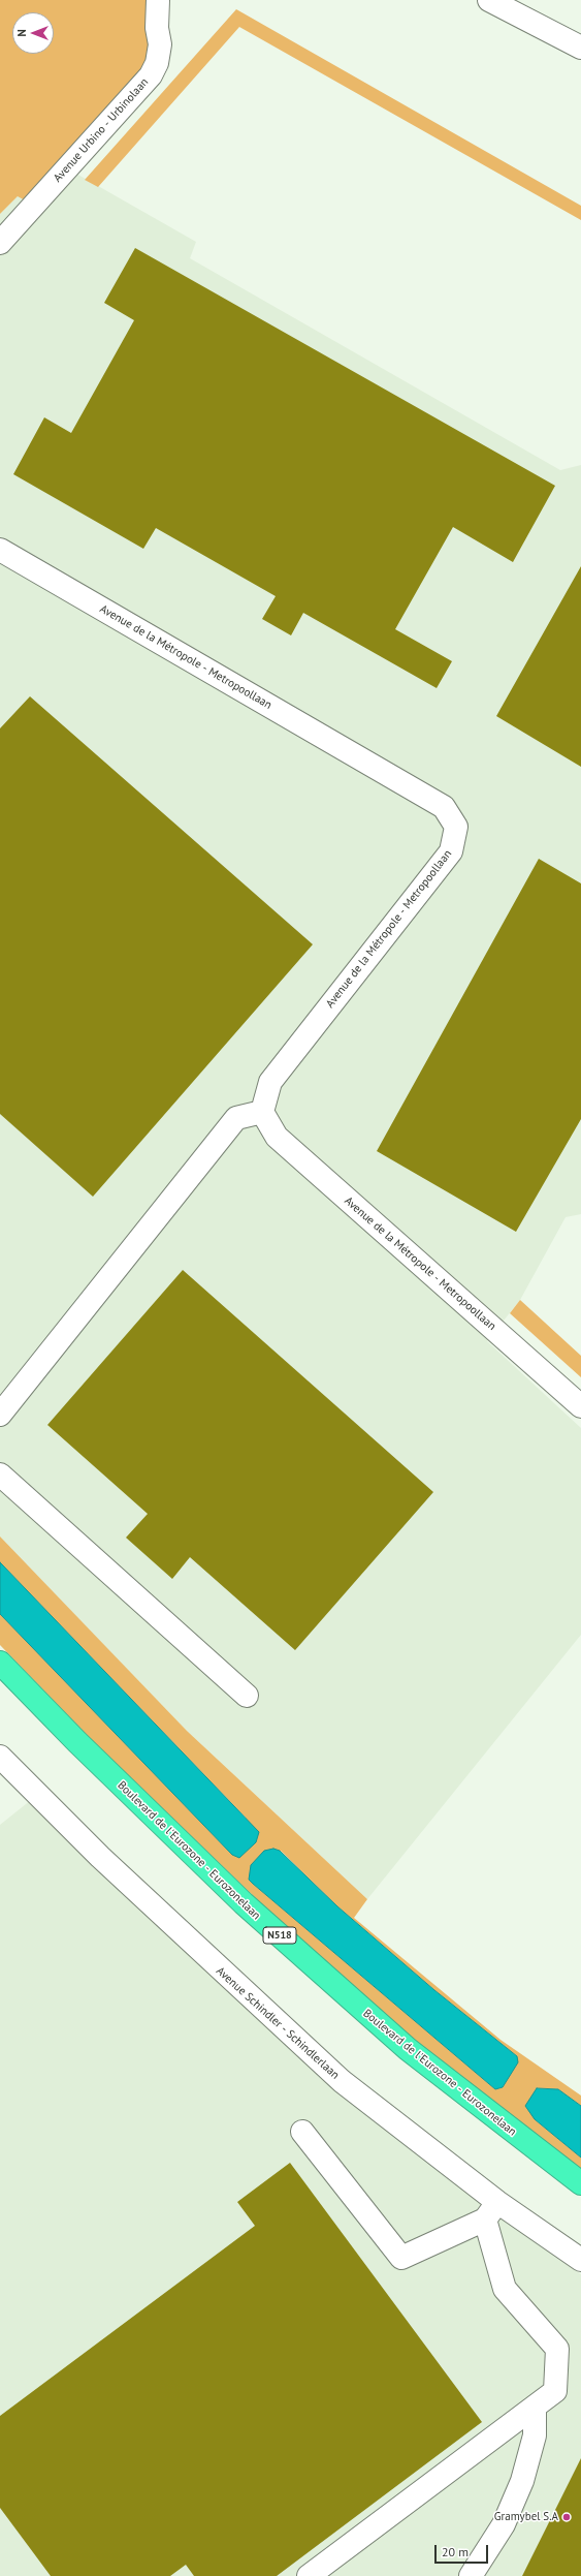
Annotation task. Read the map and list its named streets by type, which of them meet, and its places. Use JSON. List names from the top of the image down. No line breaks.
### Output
{"streets":{"highway":["Boulevard de l'Eurozone - Eurozonelaan","N518"],"street":["Avenue Urbino - Urbinolaan","Avenue de la Métropole - Metropoollaan","Avenue Schindler - Schindlerlaan"]},"places":["Gramybel S.A"],"scale_bar":"20 m","north":"left"}
